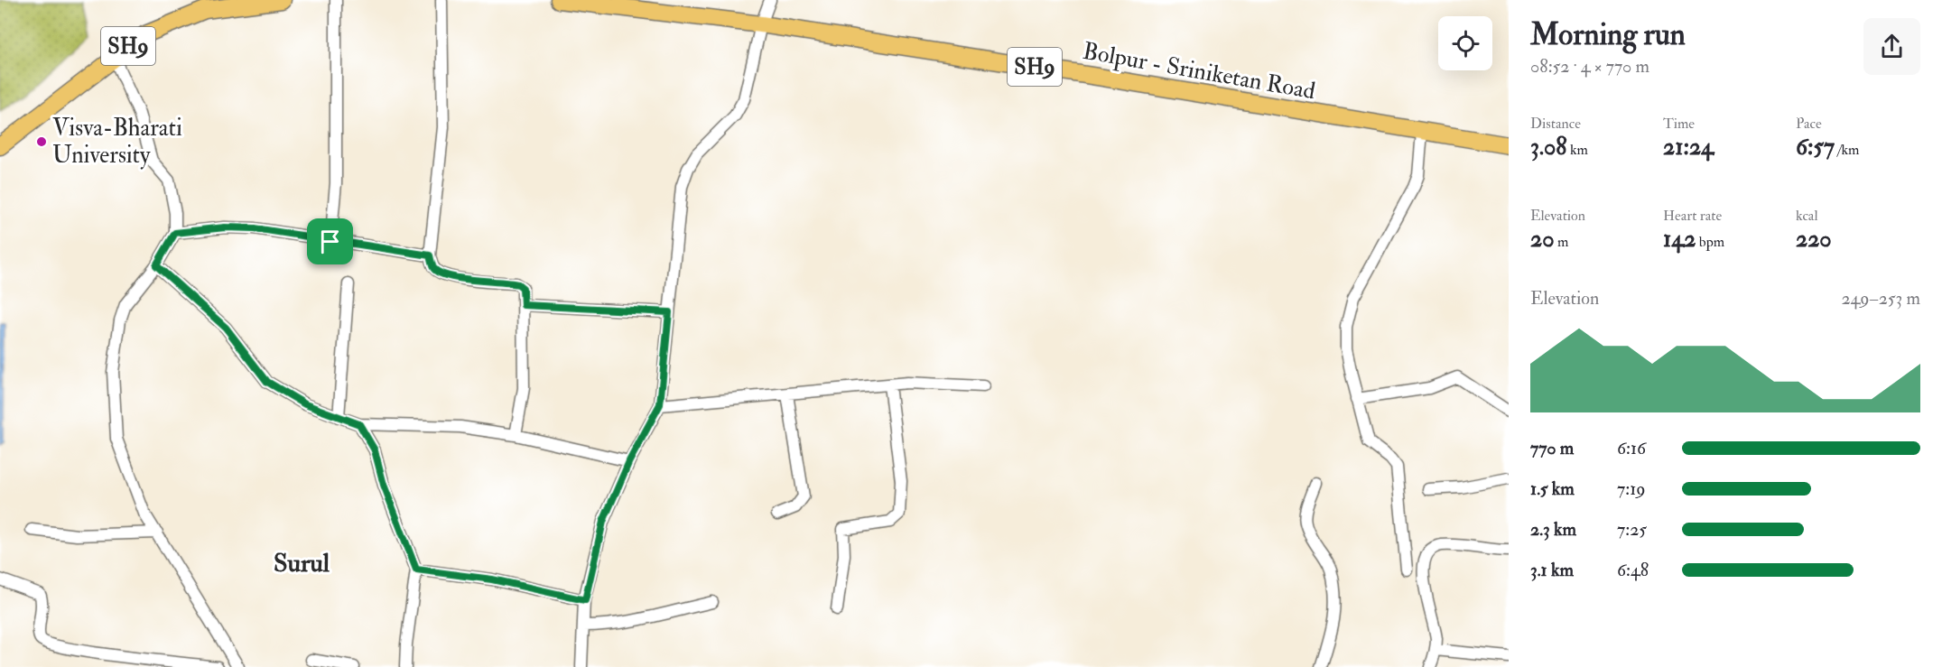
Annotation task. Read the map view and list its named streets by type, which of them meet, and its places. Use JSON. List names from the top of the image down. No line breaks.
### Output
{"streets":{"main road":["SH9","Bolpur - Sriniketan Road"]},"districts":["Surul"],"places":["Visva-Bharati University"],"page":{"heading":["Morning run","08:52 · 4 × 770 m"],"stats":[["Distance","3.08 km"],["Time","21:24"],["Pace","6:57 /km"],["Elevation","20 m"],["Heart rate","142 bpm"],["kcal","220"]],"chart":["Elevation","249–253 m"],"list":[{"name":"770 m","note":"6:16"},{"name":"1.5 km","note":"7:19"},{"name":"2.3 km","note":"7:25"},{"name":"3.1 km","note":"6:48"}]}}
